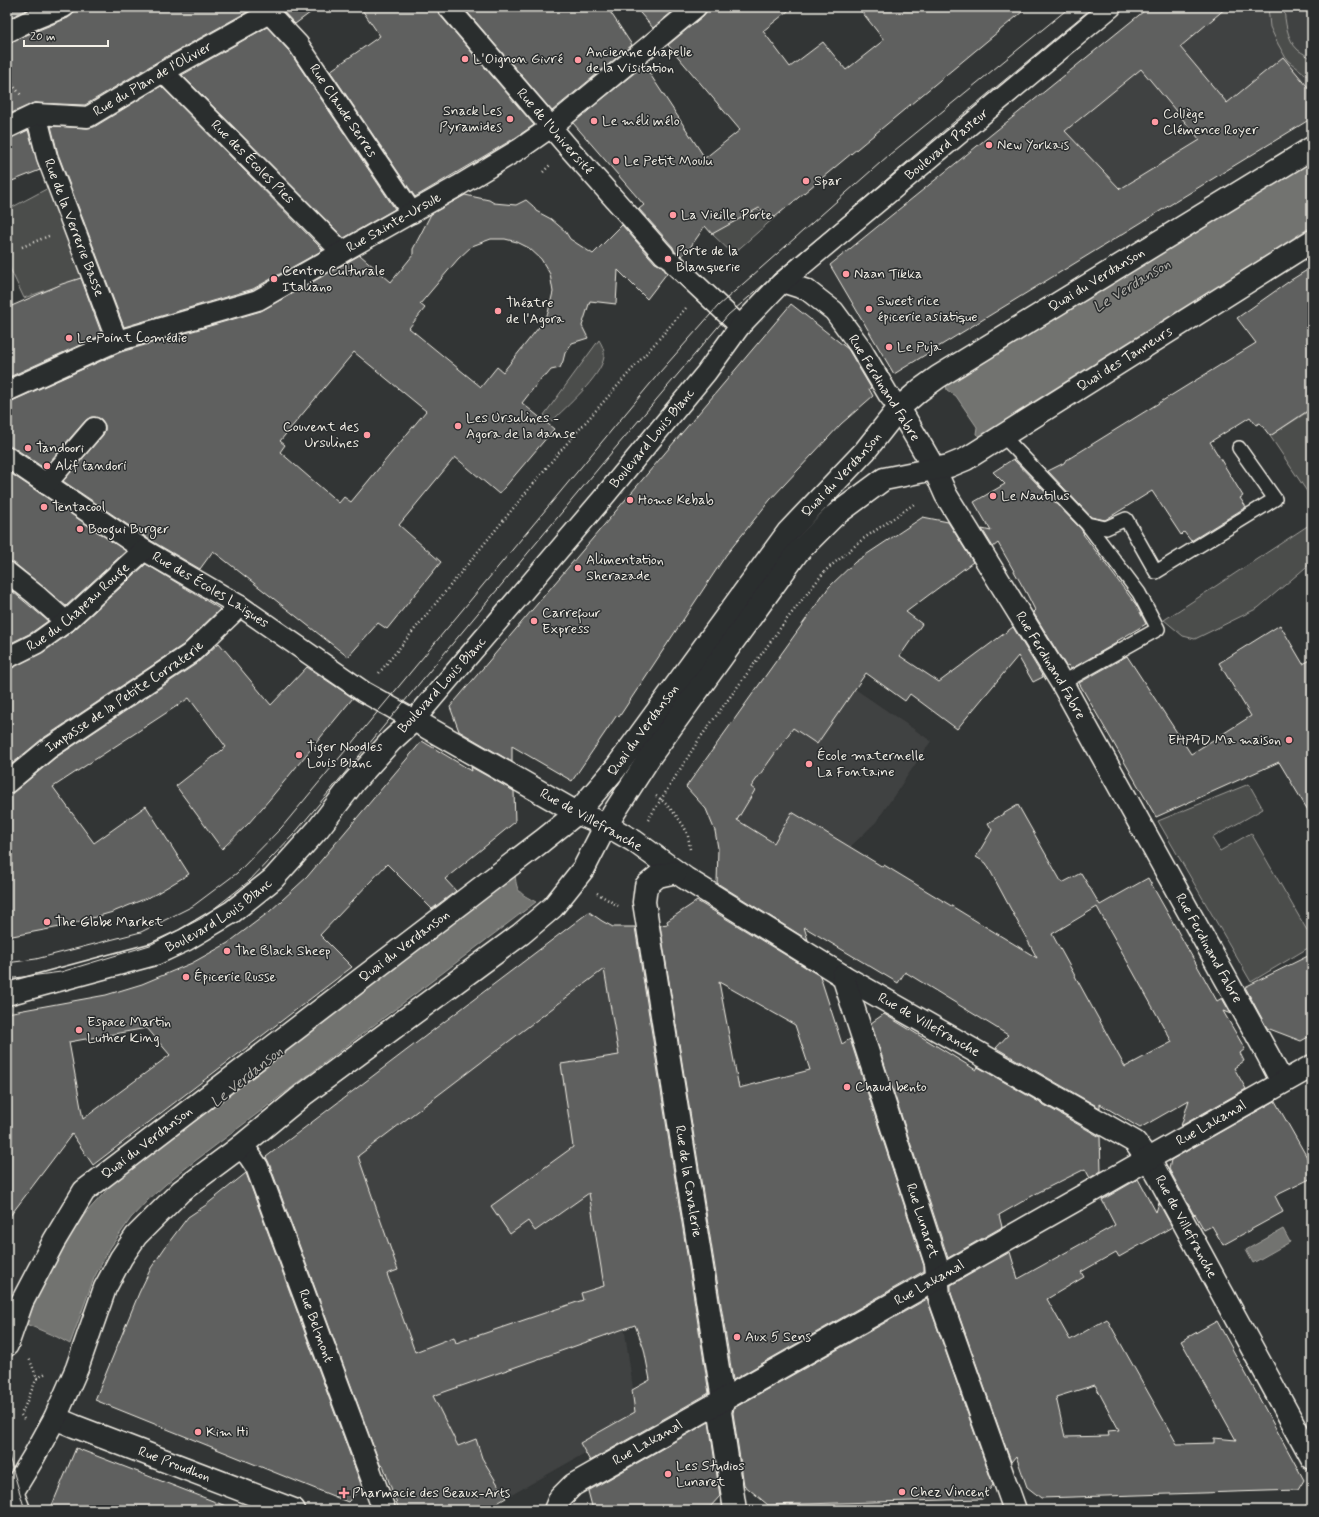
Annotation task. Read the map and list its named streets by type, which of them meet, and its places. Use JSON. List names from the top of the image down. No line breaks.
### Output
{"streets":{"street":["Rue du Plan de l'Olivier","Rue Claude Serres","Rue de l'Université","Boulevard Pasteur","Rue des Écoles Pies","Rue Sainte-Ursule","Rue de la Verrerie Basse","Quai du Verdanson","Quai des Tanneurs","Rue Ferdinand Fabre","Boulevard Louis Blanc","Rue des Écoles Laïques","Rue du Chapeau Rouge","Impasse de la Petite Corraterie","Rue de Villefranche","Rue Lakanal","Rue de la Cavalerie","Rue Lunaret","Rue Belmont","Rue Proudhon"]},"crossings":[["Rue du Plan de l'Olivier","Rue Claude Serres"],["Rue du Plan de l'Olivier","Rue des Écoles Pies"],["Rue du Plan de l'Olivier","Rue de la Verrerie Basse"],["Rue Claude Serres","Rue Sainte-Ursule"],["Rue de l'Université","Rue Sainte-Ursule"],["Rue de l'Université","Boulevard Louis Blanc"],["Boulevard Pasteur","Rue Ferdinand Fabre"],["Boulevard Pasteur","Boulevard Louis Blanc"],["Rue des Écoles Pies","Rue Sainte-Ursule"],["Rue Sainte-Ursule","Rue de la Verrerie Basse"],["Quai du Verdanson","Quai des Tanneurs"],["Quai du Verdanson","Rue Ferdinand Fabre"],["Quai du Verdanson","Rue de Villefranche"],["Quai du Verdanson","Rue Belmont"],["Quai du Verdanson","Rue Proudhon"],["Quai des Tanneurs","Rue Ferdinand Fabre"],["Rue Ferdinand Fabre","Boulevard Louis Blanc"],["Rue Ferdinand Fabre","Rue Lakanal"],["Boulevard Louis Blanc","Rue des Écoles Laïques"],["Boulevard Louis Blanc","Rue de Villefranche"],["Rue des Écoles Laïques","Rue du Chapeau Rouge"],["Rue des Écoles Laïques","Impasse de la Petite Corraterie"],["Rue des Écoles Laïques","Rue de Villefranche"],["Rue de Villefranche","Rue Lakanal"],["Rue de Villefranche","Rue de la Cavalerie"],["Rue de Villefranche","Rue Lunaret"],["Rue Lakanal","Rue de la Cavalerie"],["Rue Lakanal","Rue Lunaret"]],"water":["Le Verdanson"],"places":{"other":["L'Oignon Givré","Ancienne chapelle de la Visitation","Snack Les Pyramides","Le méli mélo","Collège Clémence Royer","New Yorkais","Le Petit Moulu","Spar","La Vieille Porte","Porte de la Blanquerie","Naan Tikka","Centro Culturale Italiano","Sweet rice épicerie asiatique","Théatre de l'Agora","Le Point Comédie","Le Puja","Les Ursulines - Agora de la danse","Couvent des Ursulines","Tandoori","Alif tandori","Le Nautilus","Home Kebab","Tentacool","Boogui Burger","Alimentation Sherazade","Carrefour Express","EHPAD Ma maison","Tiger Noodles Louis Blanc","École maternelle La Fontaine","The Globe Market","The Black Sheep","Épicerie Russe","Espace Martin Luther King","Chaud bento","Aux 5 Sens","Kim Hi","Les Studios Lunaret","Chez Vincent"],"health":["Pharmacie des Beaux-Arts"]},"scale_bar":"20 m"}
